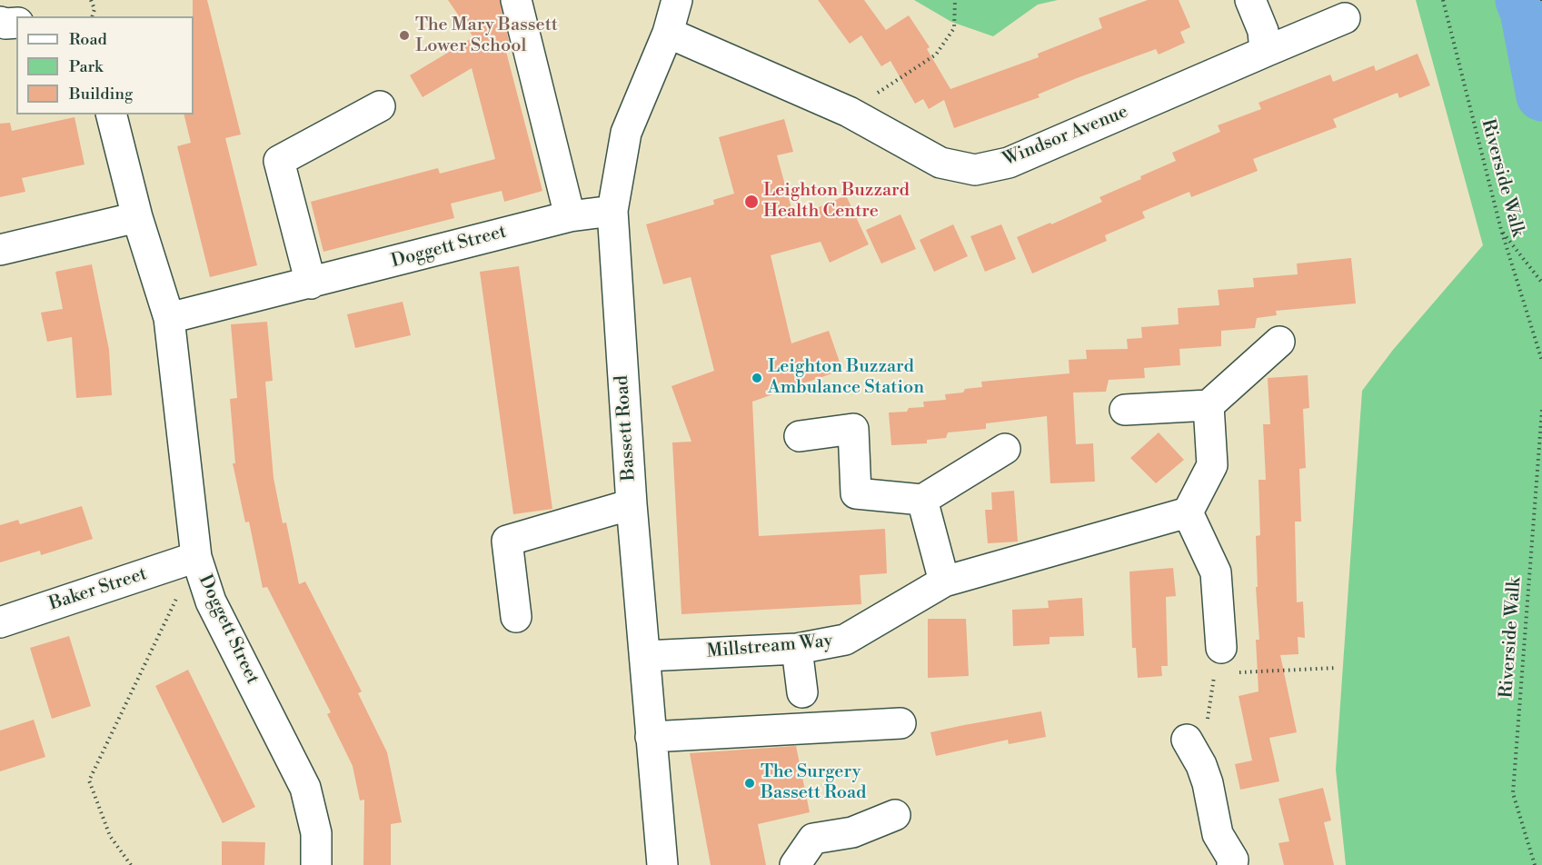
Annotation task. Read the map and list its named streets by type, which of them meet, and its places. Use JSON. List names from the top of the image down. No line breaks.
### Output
{"streets":{"street":["Windsor Avenue","Doggett Street","Bassett Road","Baker Street","Millstream Way"],"path":["Riverside Walk"]},"crossings":[["Windsor Avenue","Bassett Road"],["Doggett Street","Bassett Road"],["Doggett Street","Baker Street"],["Bassett Road","Millstream Way"]],"places":["The Mary Bassett Lower School","Leighton Buzzard Health Centre","Leighton Buzzard Ambulance Station","The Surgery Bassett Road"],"legend":["Road","Park","Building"]}
